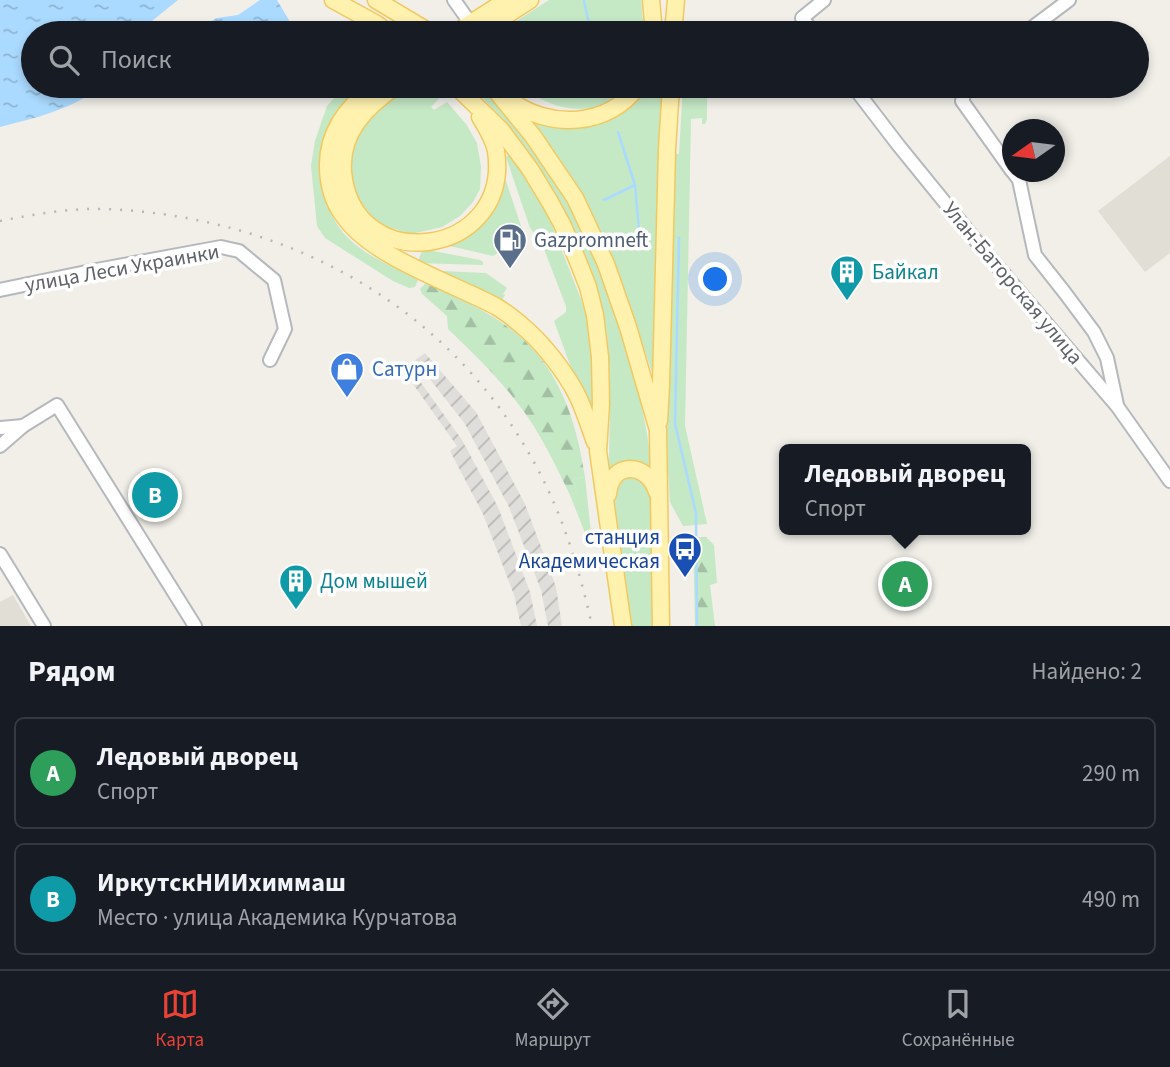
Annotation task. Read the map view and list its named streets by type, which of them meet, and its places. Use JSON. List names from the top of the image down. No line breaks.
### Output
{"streets":{"street":["улица Леси Украинки","Улан-Баторская улица"]},"places":{"fuel station":["Gazpromneft"],"building":["Байкал","Дом мышей"],"shop":["Сатурн"],"bus stop":["станция Академическая"]},"north":"left","page":{"search":"Поиск","popup":["Ледовый дворец","Спорт"],"pins":["B","A"],"heading":["Рядом","Найдено: 2"],"list":[{"mark":"A","name":"Ледовый дворец","note":"Спорт","value":"290 m"},{"mark":"B","name":"ИркутскНИИхиммаш","note":"Место · улица Академика Курчатова","value":"490 m"}],"nav":["Карта","Маршрут","Сохранённые"]}}
